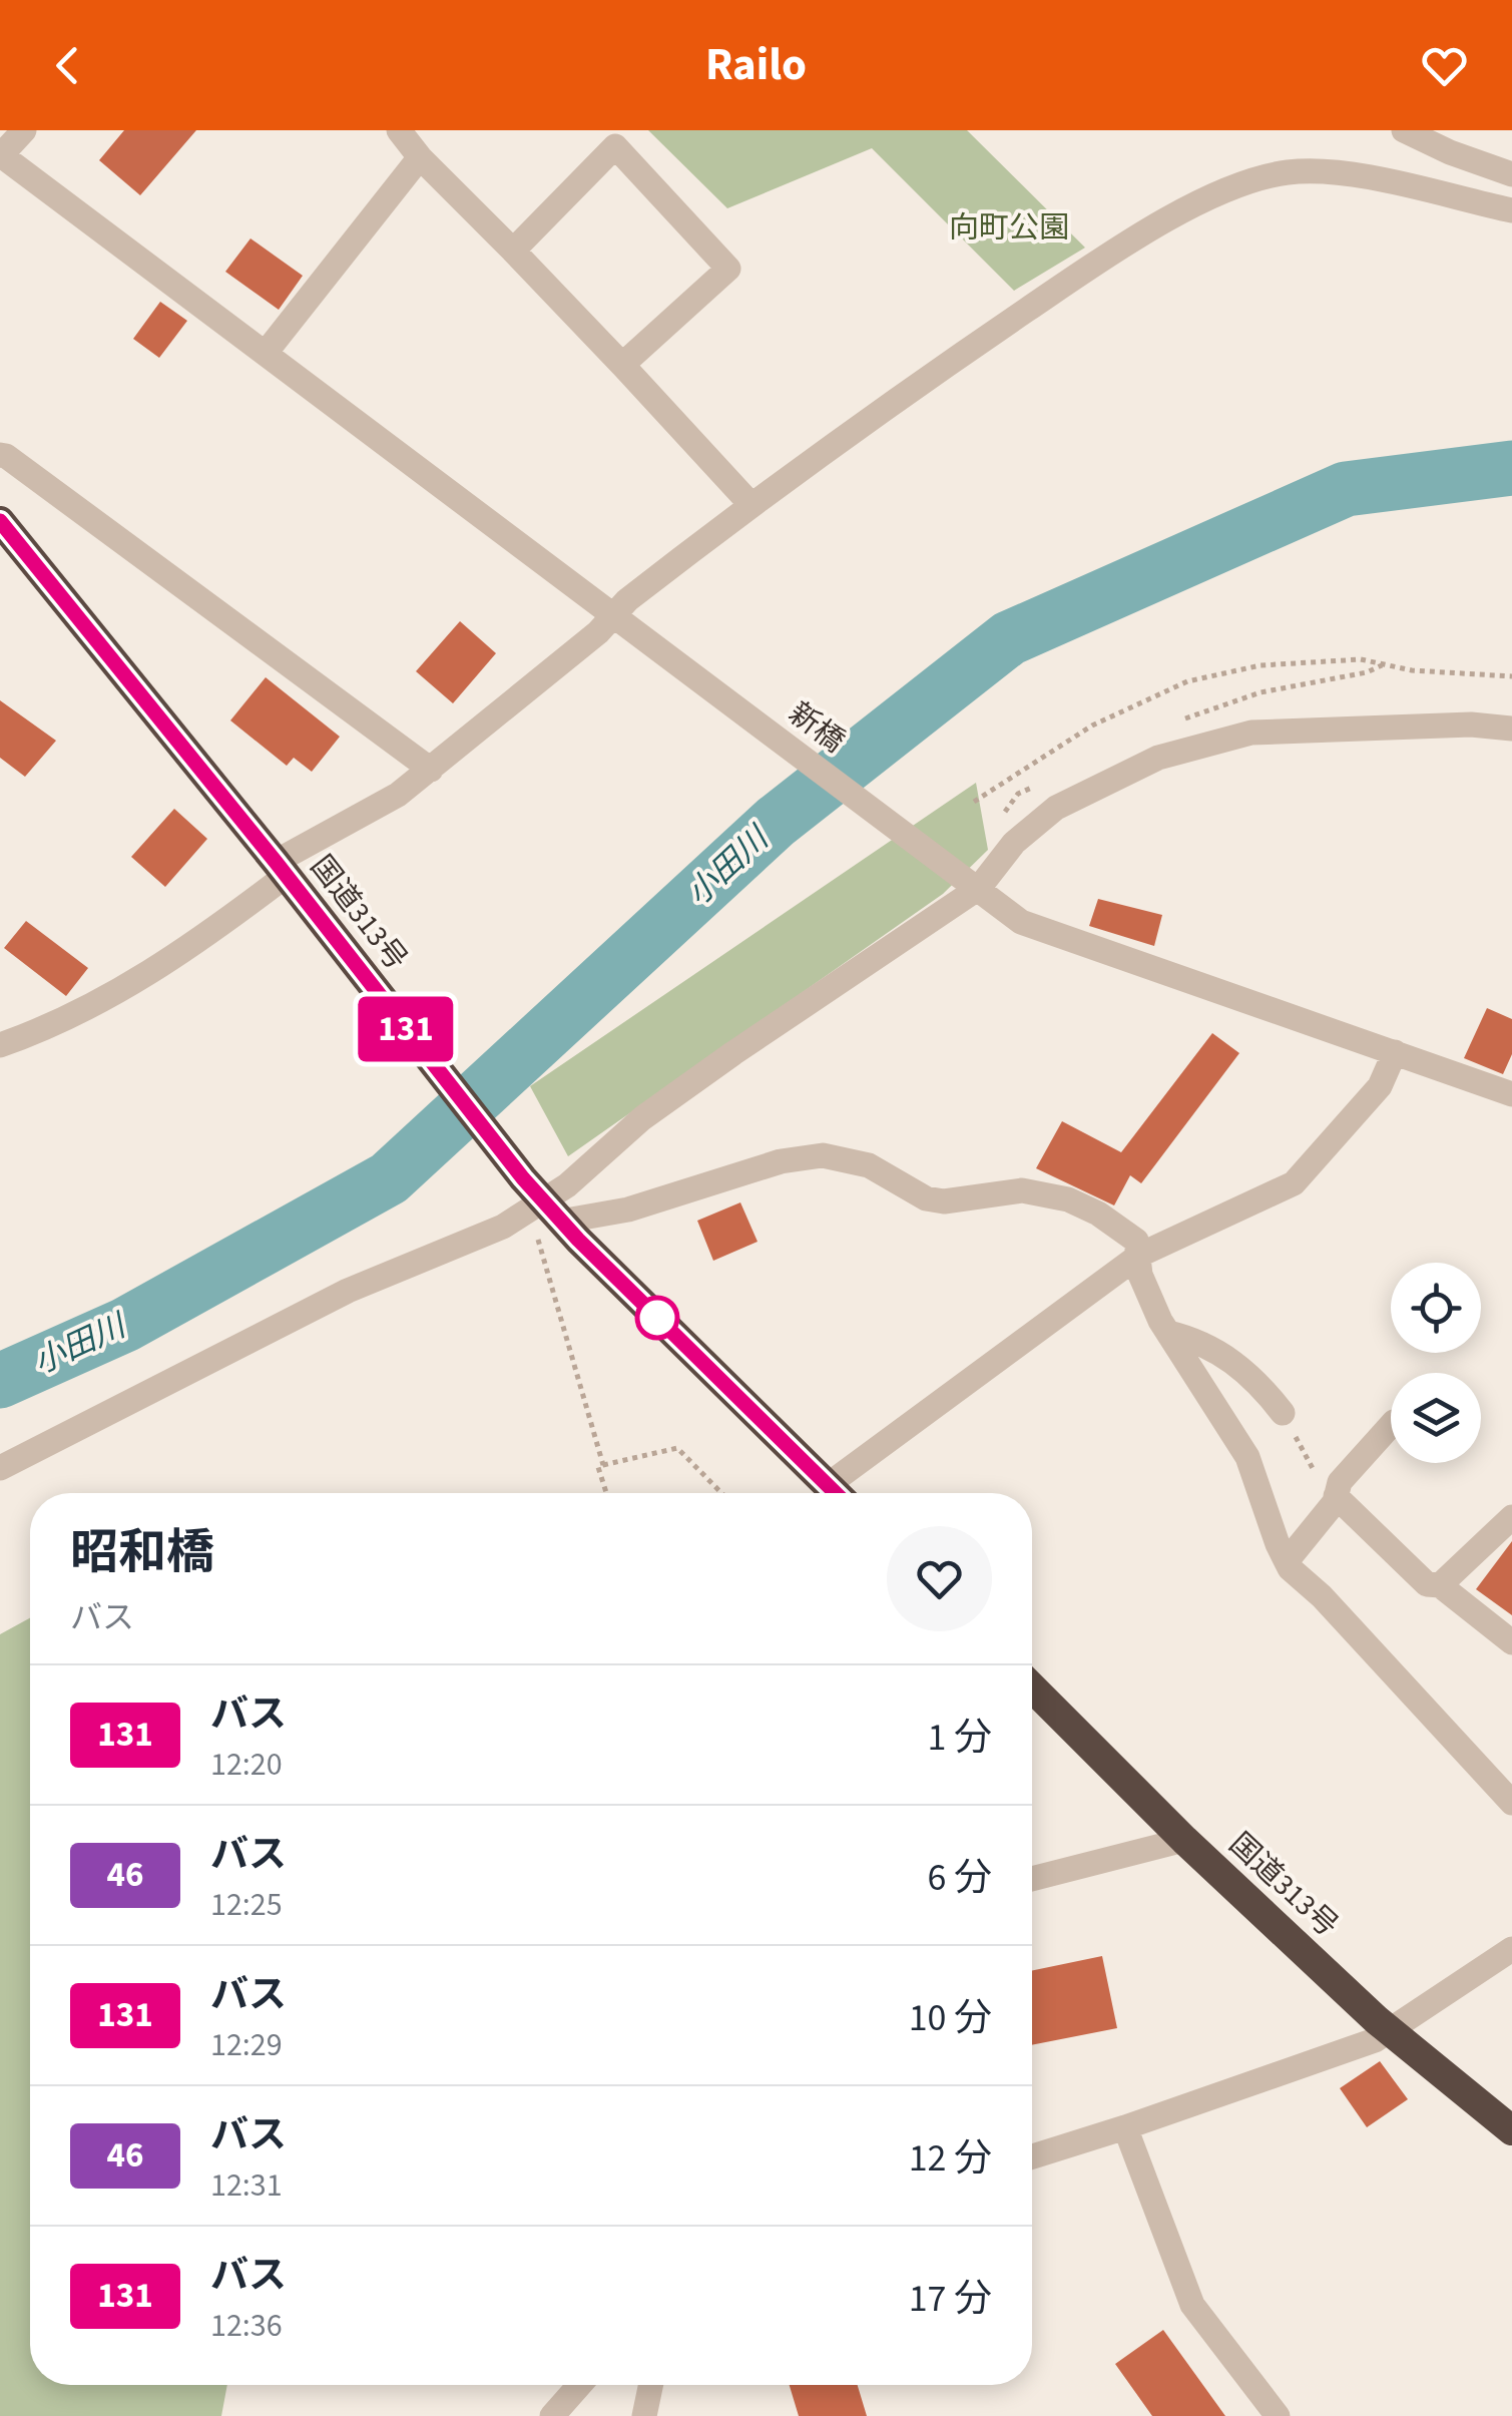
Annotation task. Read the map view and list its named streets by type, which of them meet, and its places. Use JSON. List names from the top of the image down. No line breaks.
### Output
{"streets":{"highway":["国道313号"],"street":["新橋"]},"water":["小田川"],"parks":["向町公園"],"lines":["bus line 131"],"page":{"header":"Railo","on_map":"131","heading":["昭和橋","バス"],"list":[{"mark":"131","name":"バス","note":"12:20","value":"1 分"},{"mark":"46","name":"バス","note":"12:25","value":"6 分"},{"mark":"131","name":"バス","note":"12:29","value":"10 分"},{"mark":"46","name":"バス","note":"12:31","value":"12 分"},{"mark":"131","name":"バス","note":"12:36","value":"17 分"}]}}
